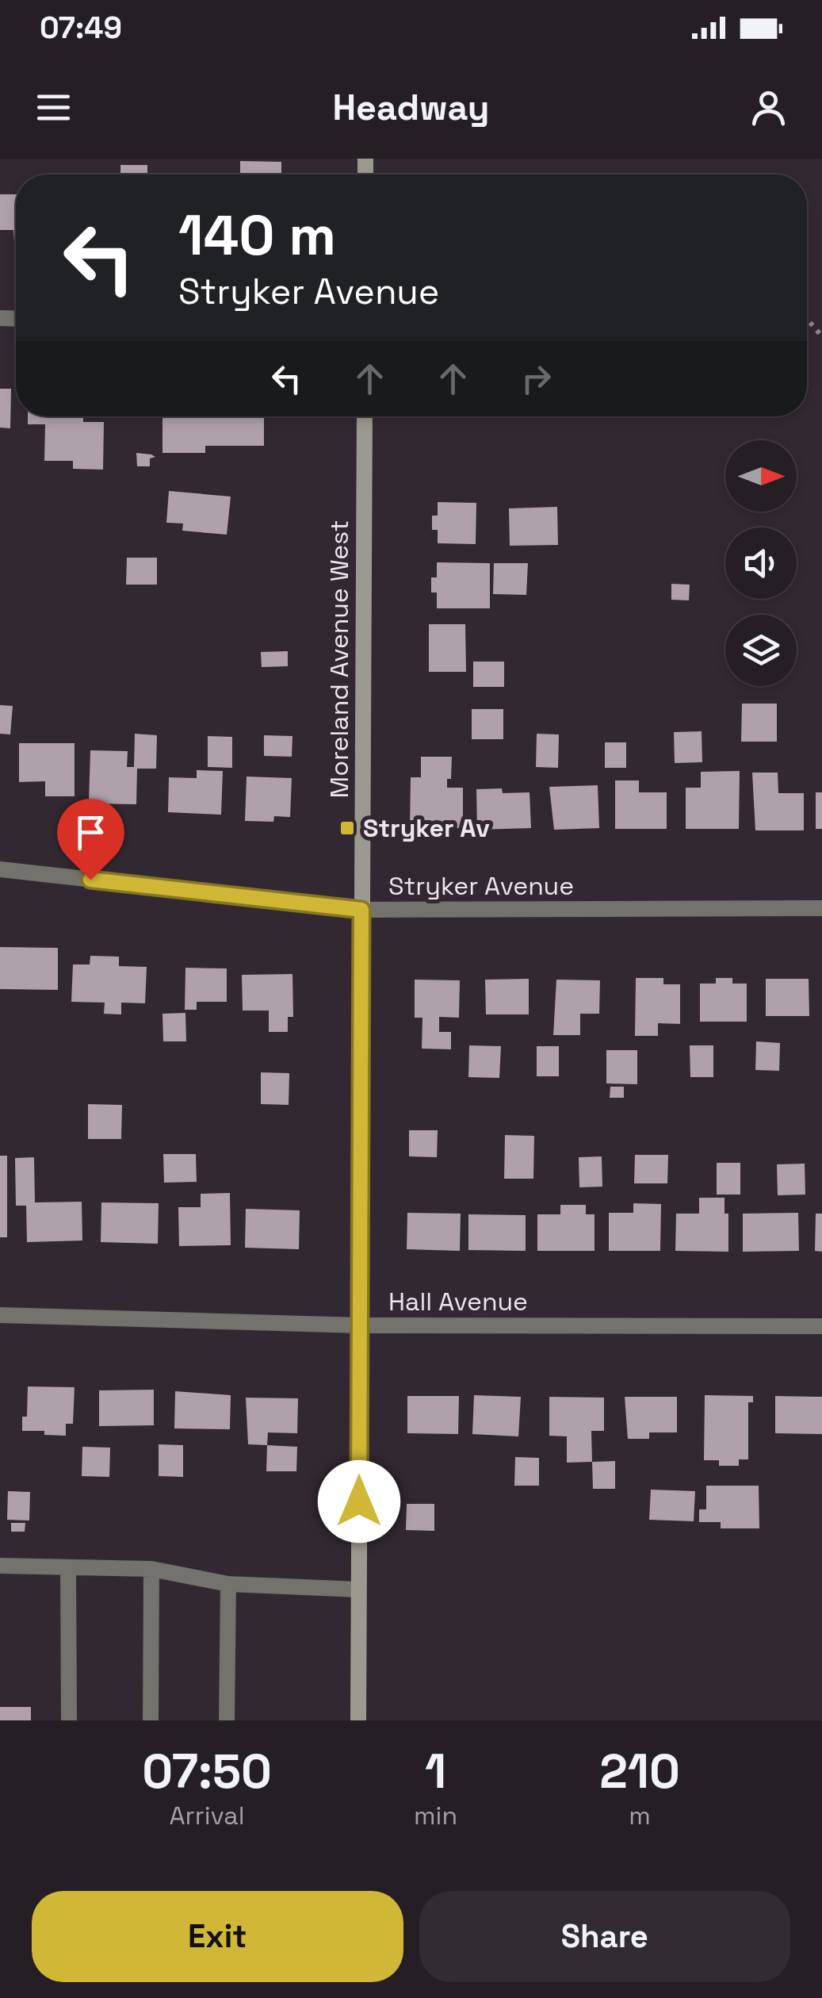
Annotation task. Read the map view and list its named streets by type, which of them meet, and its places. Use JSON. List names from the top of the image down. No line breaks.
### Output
{"streets":{"street":["Moreland Avenue West","Stryker Avenue","Hall Avenue"]},"crossings":[["Moreland Avenue West","Stryker Avenue"],["Moreland Avenue West","Hall Avenue"]],"places":{"transit":["Stryker Av"]},"north":"right","page":{"status":"07:49","header":"Headway","turn":["140 m","Stryker Avenue"],"eta":["07:50","Arrival","1","min","210","m"],"buttons":["Exit","Share"]}}
